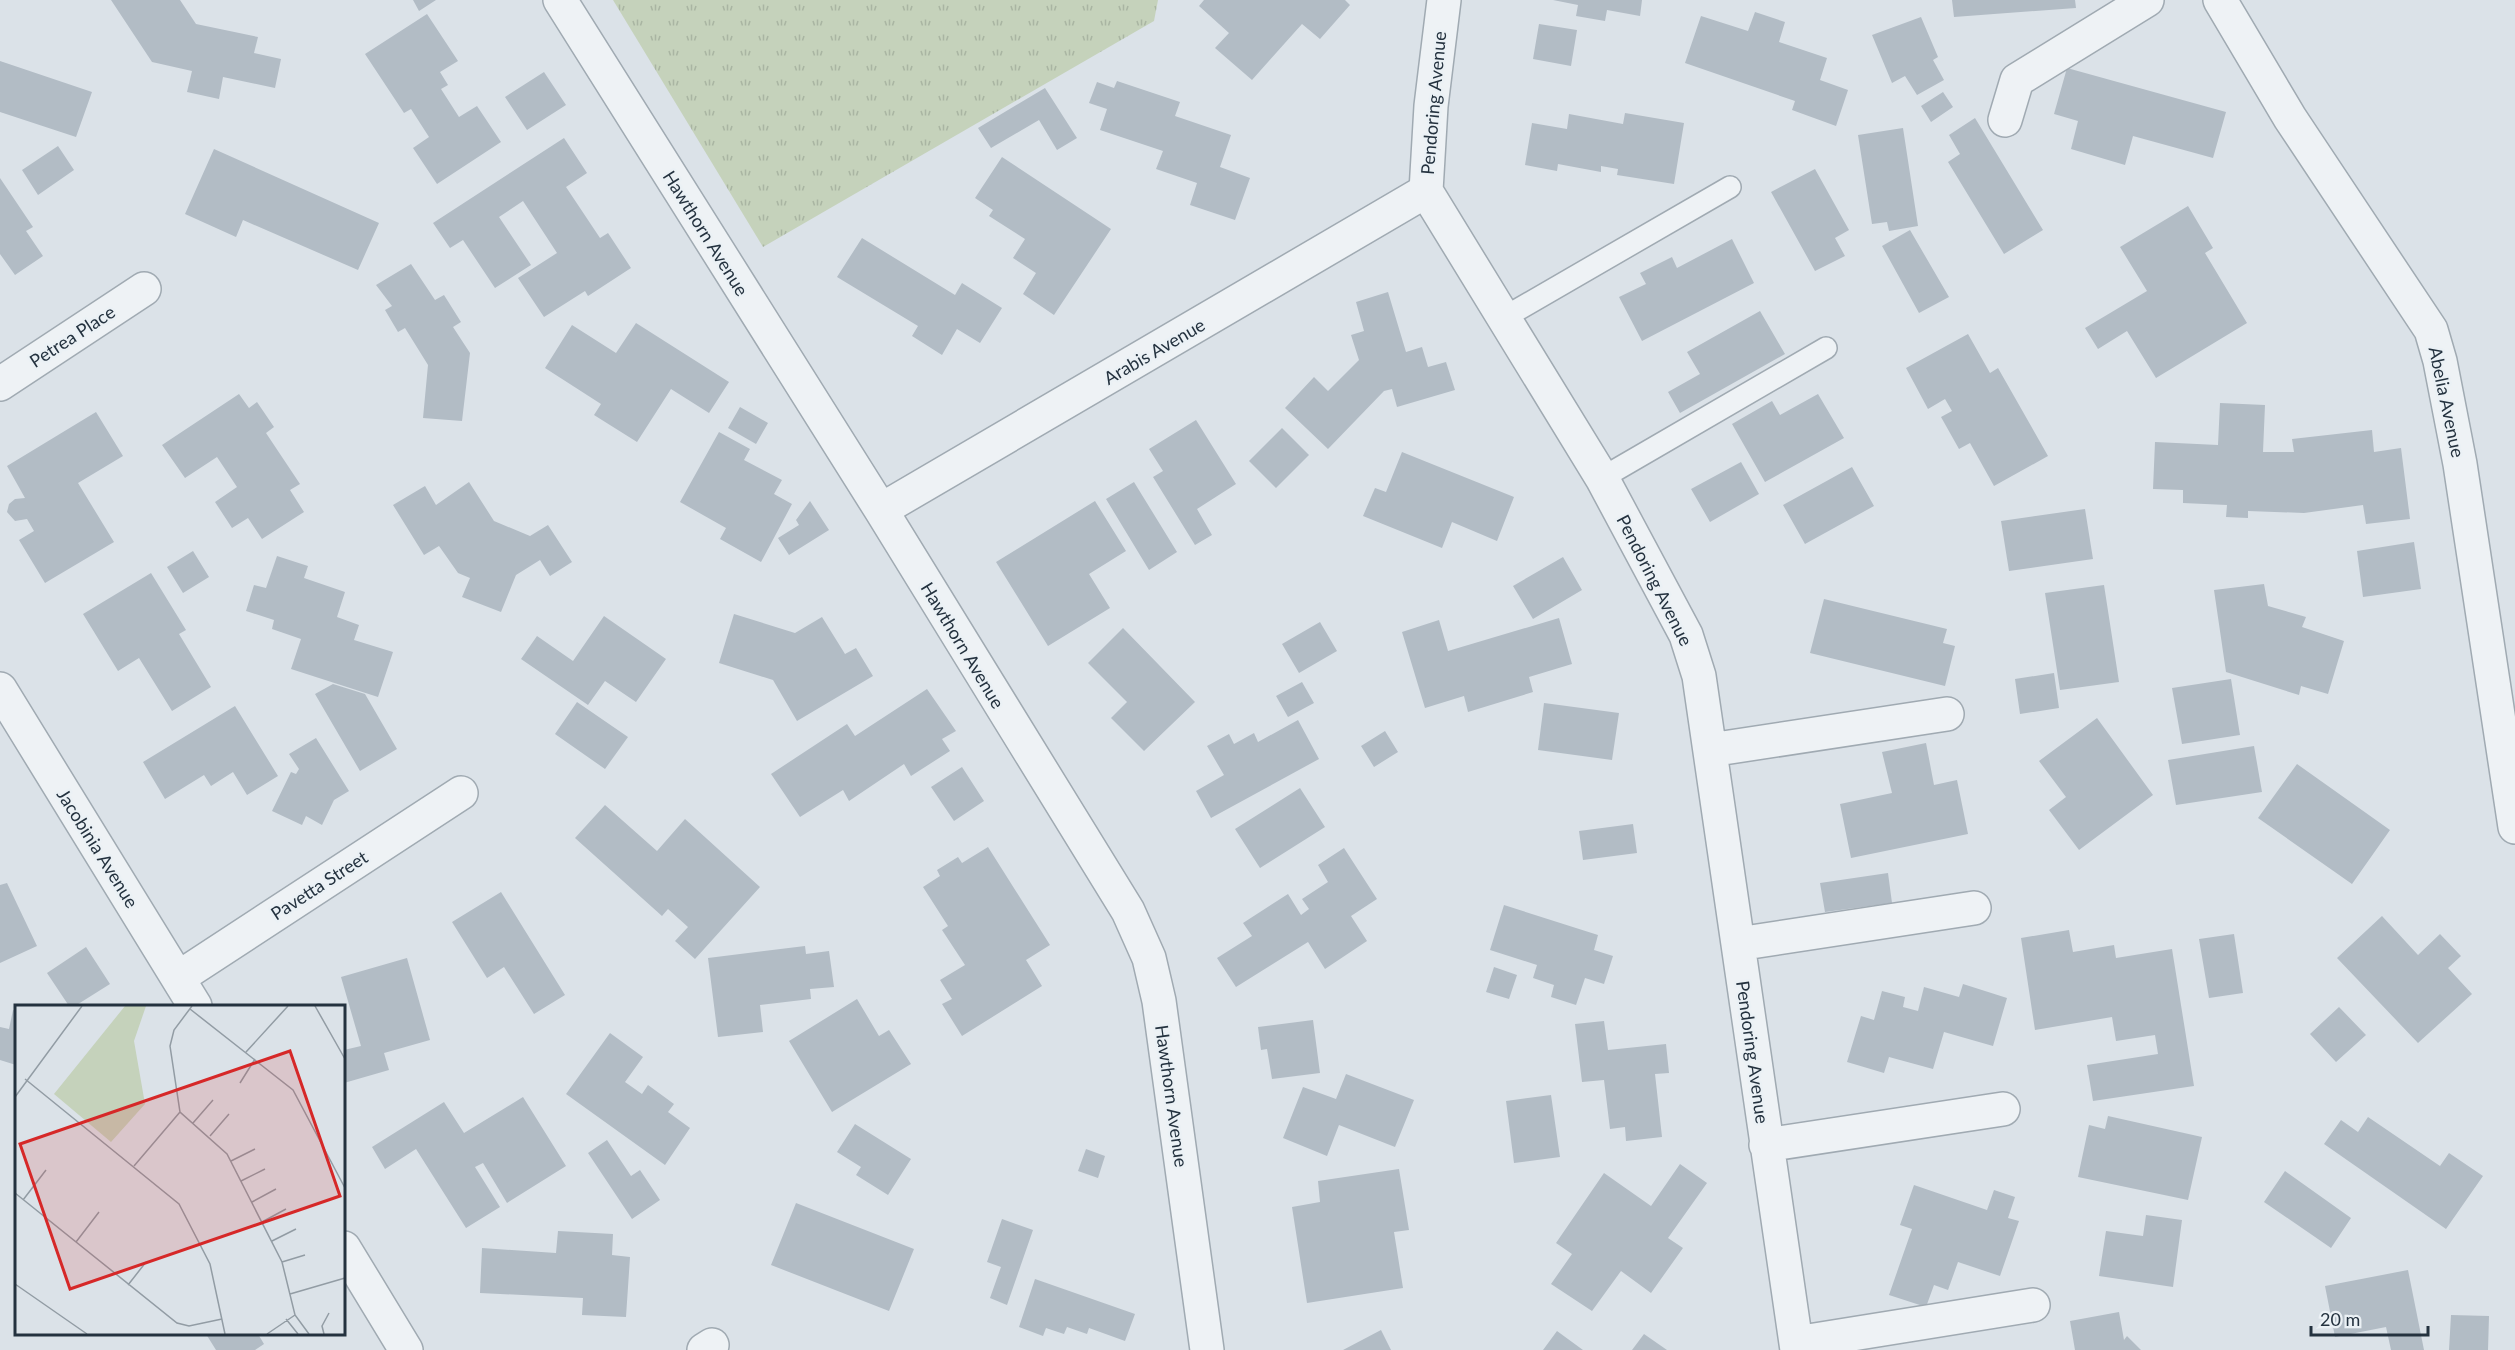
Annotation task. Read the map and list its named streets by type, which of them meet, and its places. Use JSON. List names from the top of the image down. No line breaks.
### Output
{"streets":{"street":["Pendoring Avenue","Hawthorn Avenue","Petrea Place","Arabis Avenue","Abelia Avenue","Jacobinia Avenue","Pavetta Street"]},"crossings":[["Pendoring Avenue","Arabis Avenue"],["Hawthorn Avenue","Arabis Avenue"],["Jacobinia Avenue","Pavetta Street"]],"scale_bar":"20 m"}
